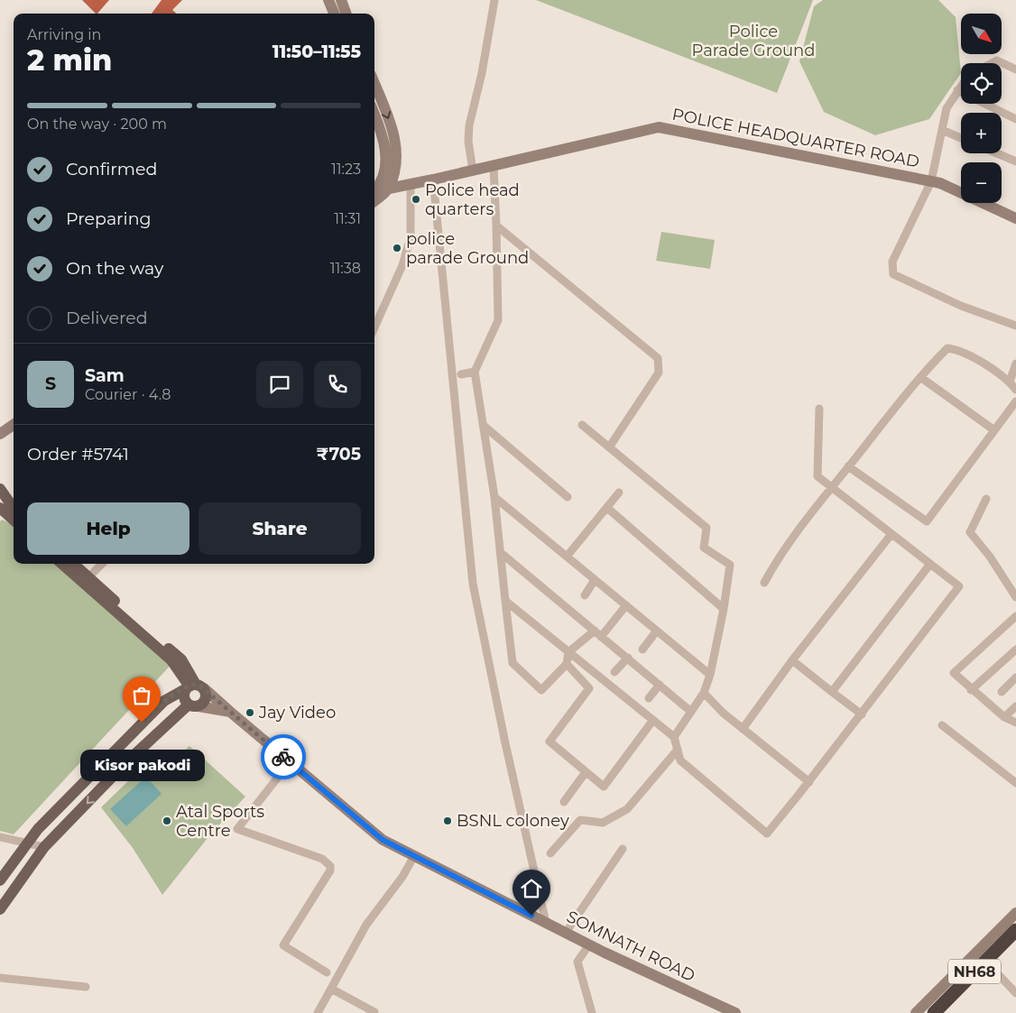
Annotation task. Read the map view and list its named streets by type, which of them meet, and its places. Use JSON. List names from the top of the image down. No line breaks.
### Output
{"streets":{"highway":["NH68"],"street":["POLICE HEADQUARTER ROAD","SOMNATH ROAD"]},"parks":["Police Parade Ground"],"places":["Police head quarters","police parade Ground","Jay Video","Kisor pakodi","Atal Sports Centre","BSNL coloney"],"north":"bottom right","page":{"map_buttons":["+","−"],"heading":["2 min","Arriving in","11:50–11:55"],"panel":["Sam","Courier · 4.8","Order #5741","₹705"],"bar":"On the way · 200 m","list":[["Confirmed","11:23"],["Preparing","11:31"],["On the way","11:38"],"Delivered"],"round":"S","buttons":["Help","Share"],"bubble":"Kisor pakodi"}}
